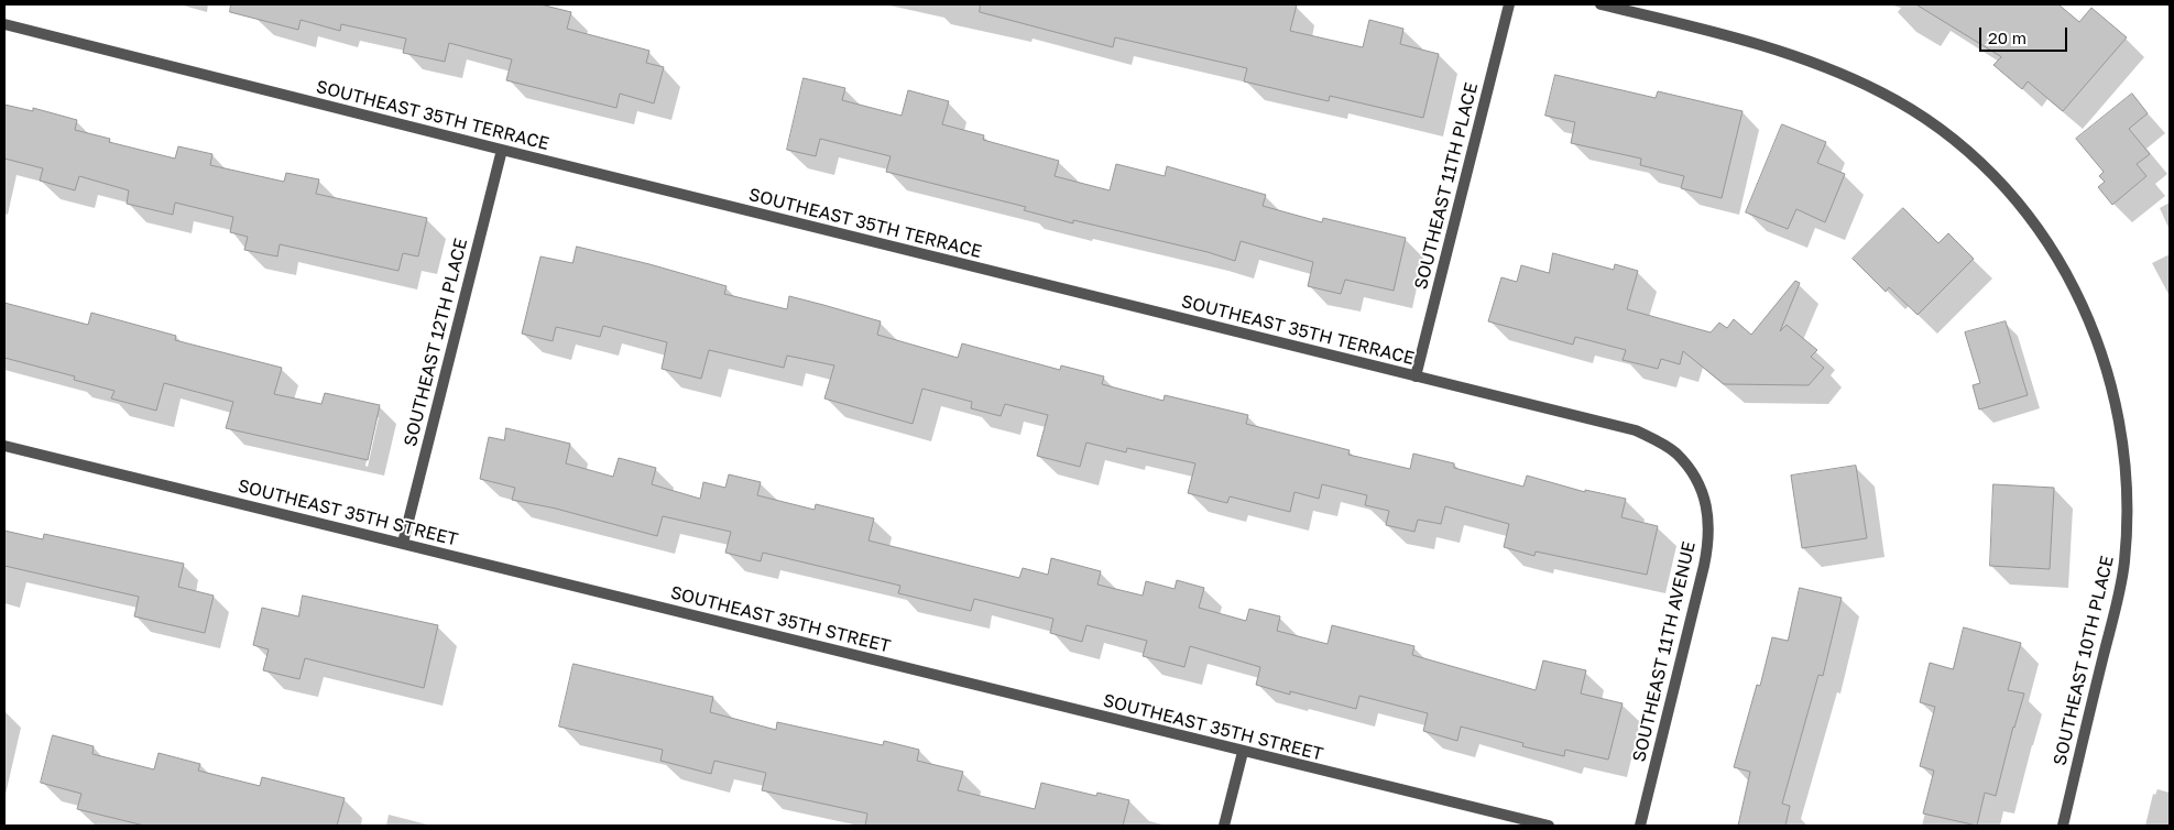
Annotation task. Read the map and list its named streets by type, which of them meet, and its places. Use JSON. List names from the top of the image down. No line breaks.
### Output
{"streets":{"street":["SOUTHEAST 35TH TERRACE","SOUTHEAST 11TH PLACE","SOUTHEAST 12TH PLACE","SOUTHEAST 35TH STREET","SOUTHEAST 11TH AVENUE","SOUTHEAST 10TH PLACE"]},"crossings":[["SOUTHEAST 35TH TERRACE","SOUTHEAST 11TH PLACE"],["SOUTHEAST 35TH TERRACE","SOUTHEAST 12TH PLACE"],["SOUTHEAST 35TH TERRACE","SOUTHEAST 11TH AVENUE"],["SOUTHEAST 12TH PLACE","SOUTHEAST 35TH STREET"]],"scale_bar":"20 m"}
